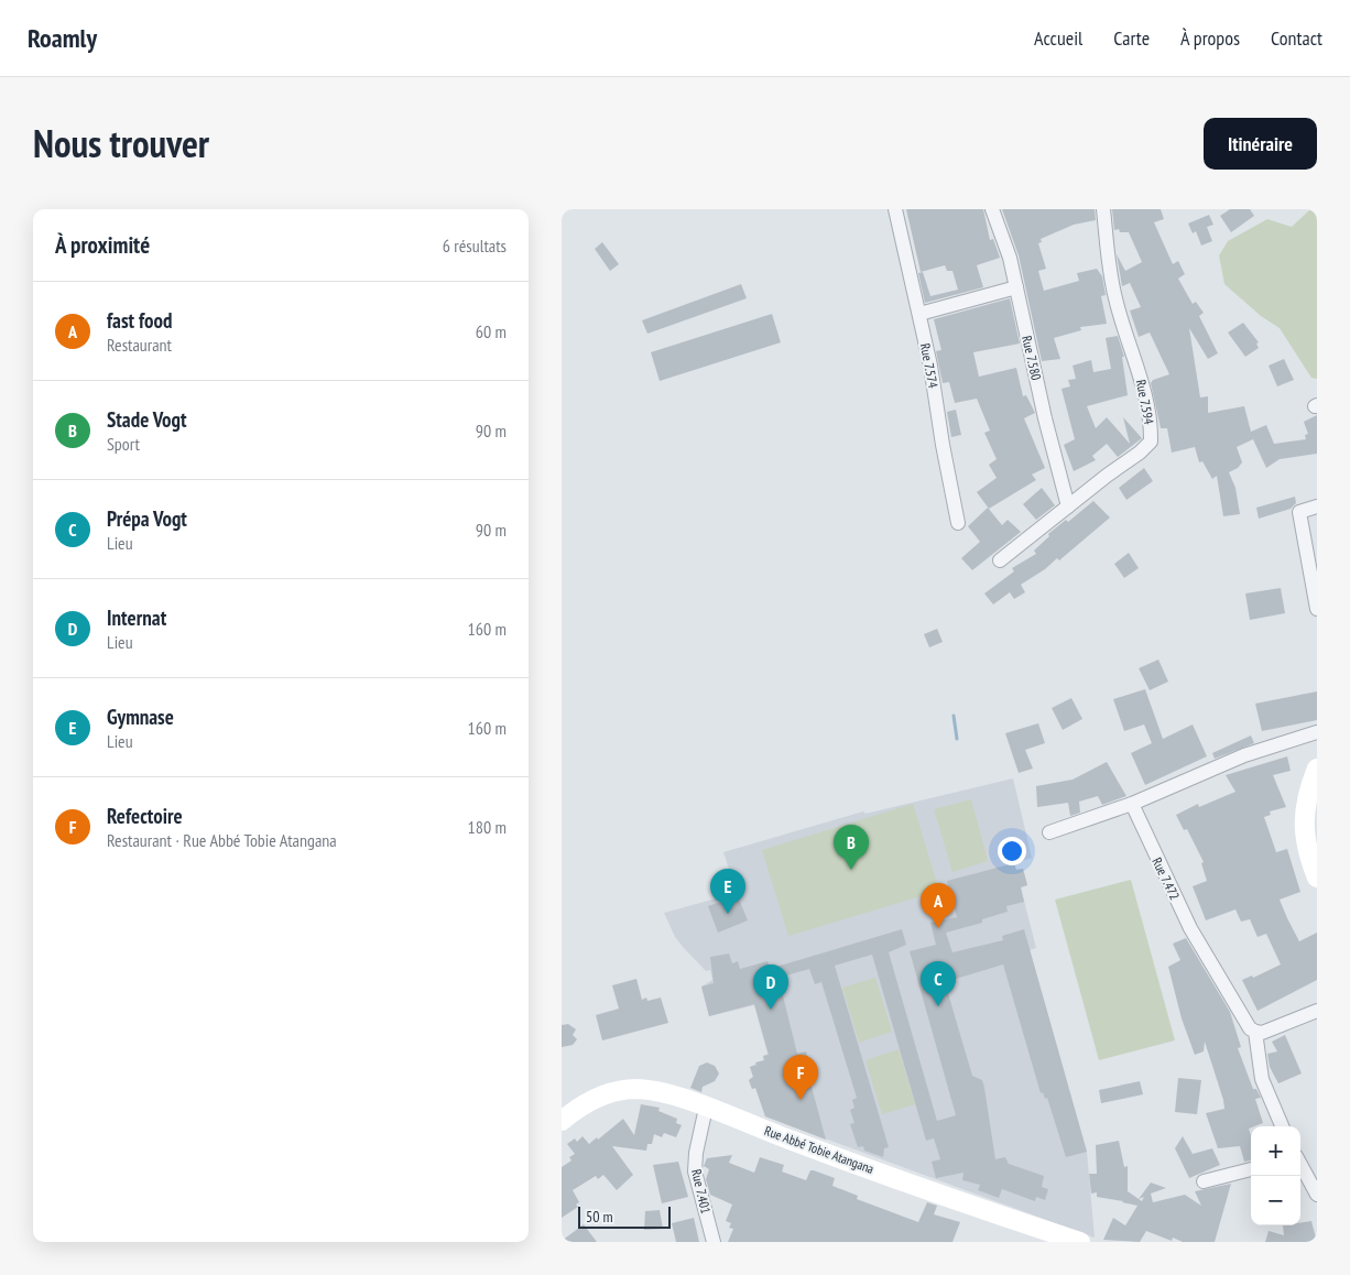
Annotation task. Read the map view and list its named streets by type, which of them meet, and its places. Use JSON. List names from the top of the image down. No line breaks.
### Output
{"streets":{"main road":["Rue Abbé Tobie Atangana"],"street":["Rue 7.580","Rue 7.574","Rue 7.594","Rue 7.472","Rue 7.401"]},"crossings":[["Rue 7.580","Rue 7.594"],["Rue Abbé Tobie Atangana","Rue 7.401"]],"scale_bar":"50 m","page":{"header":"Roamly","nav":["Accueil","Carte","À propos","Contact"],"title":"Nous trouver","buttons":"Itinéraire","heading":["À proximité","6 résultats"],"list":[{"mark":"A","name":"fast food","note":"Restaurant","value":"60 m"},{"mark":"B","name":"Stade Vogt","note":"Sport","value":"90 m"},{"mark":"C","name":"Prépa Vogt","note":"Lieu","value":"90 m"},{"mark":"D","name":"Internat","note":"Lieu","value":"160 m"},{"mark":"E","name":"Gymnase","note":"Lieu","value":"160 m"},{"mark":"F","name":"Refectoire","note":"Restaurant · Rue Abbé Tobie Atangana","value":"180 m"}],"pins":["B","E","A","C","D","F"],"map_buttons":["+","−"],"scale":"50 m"}}
